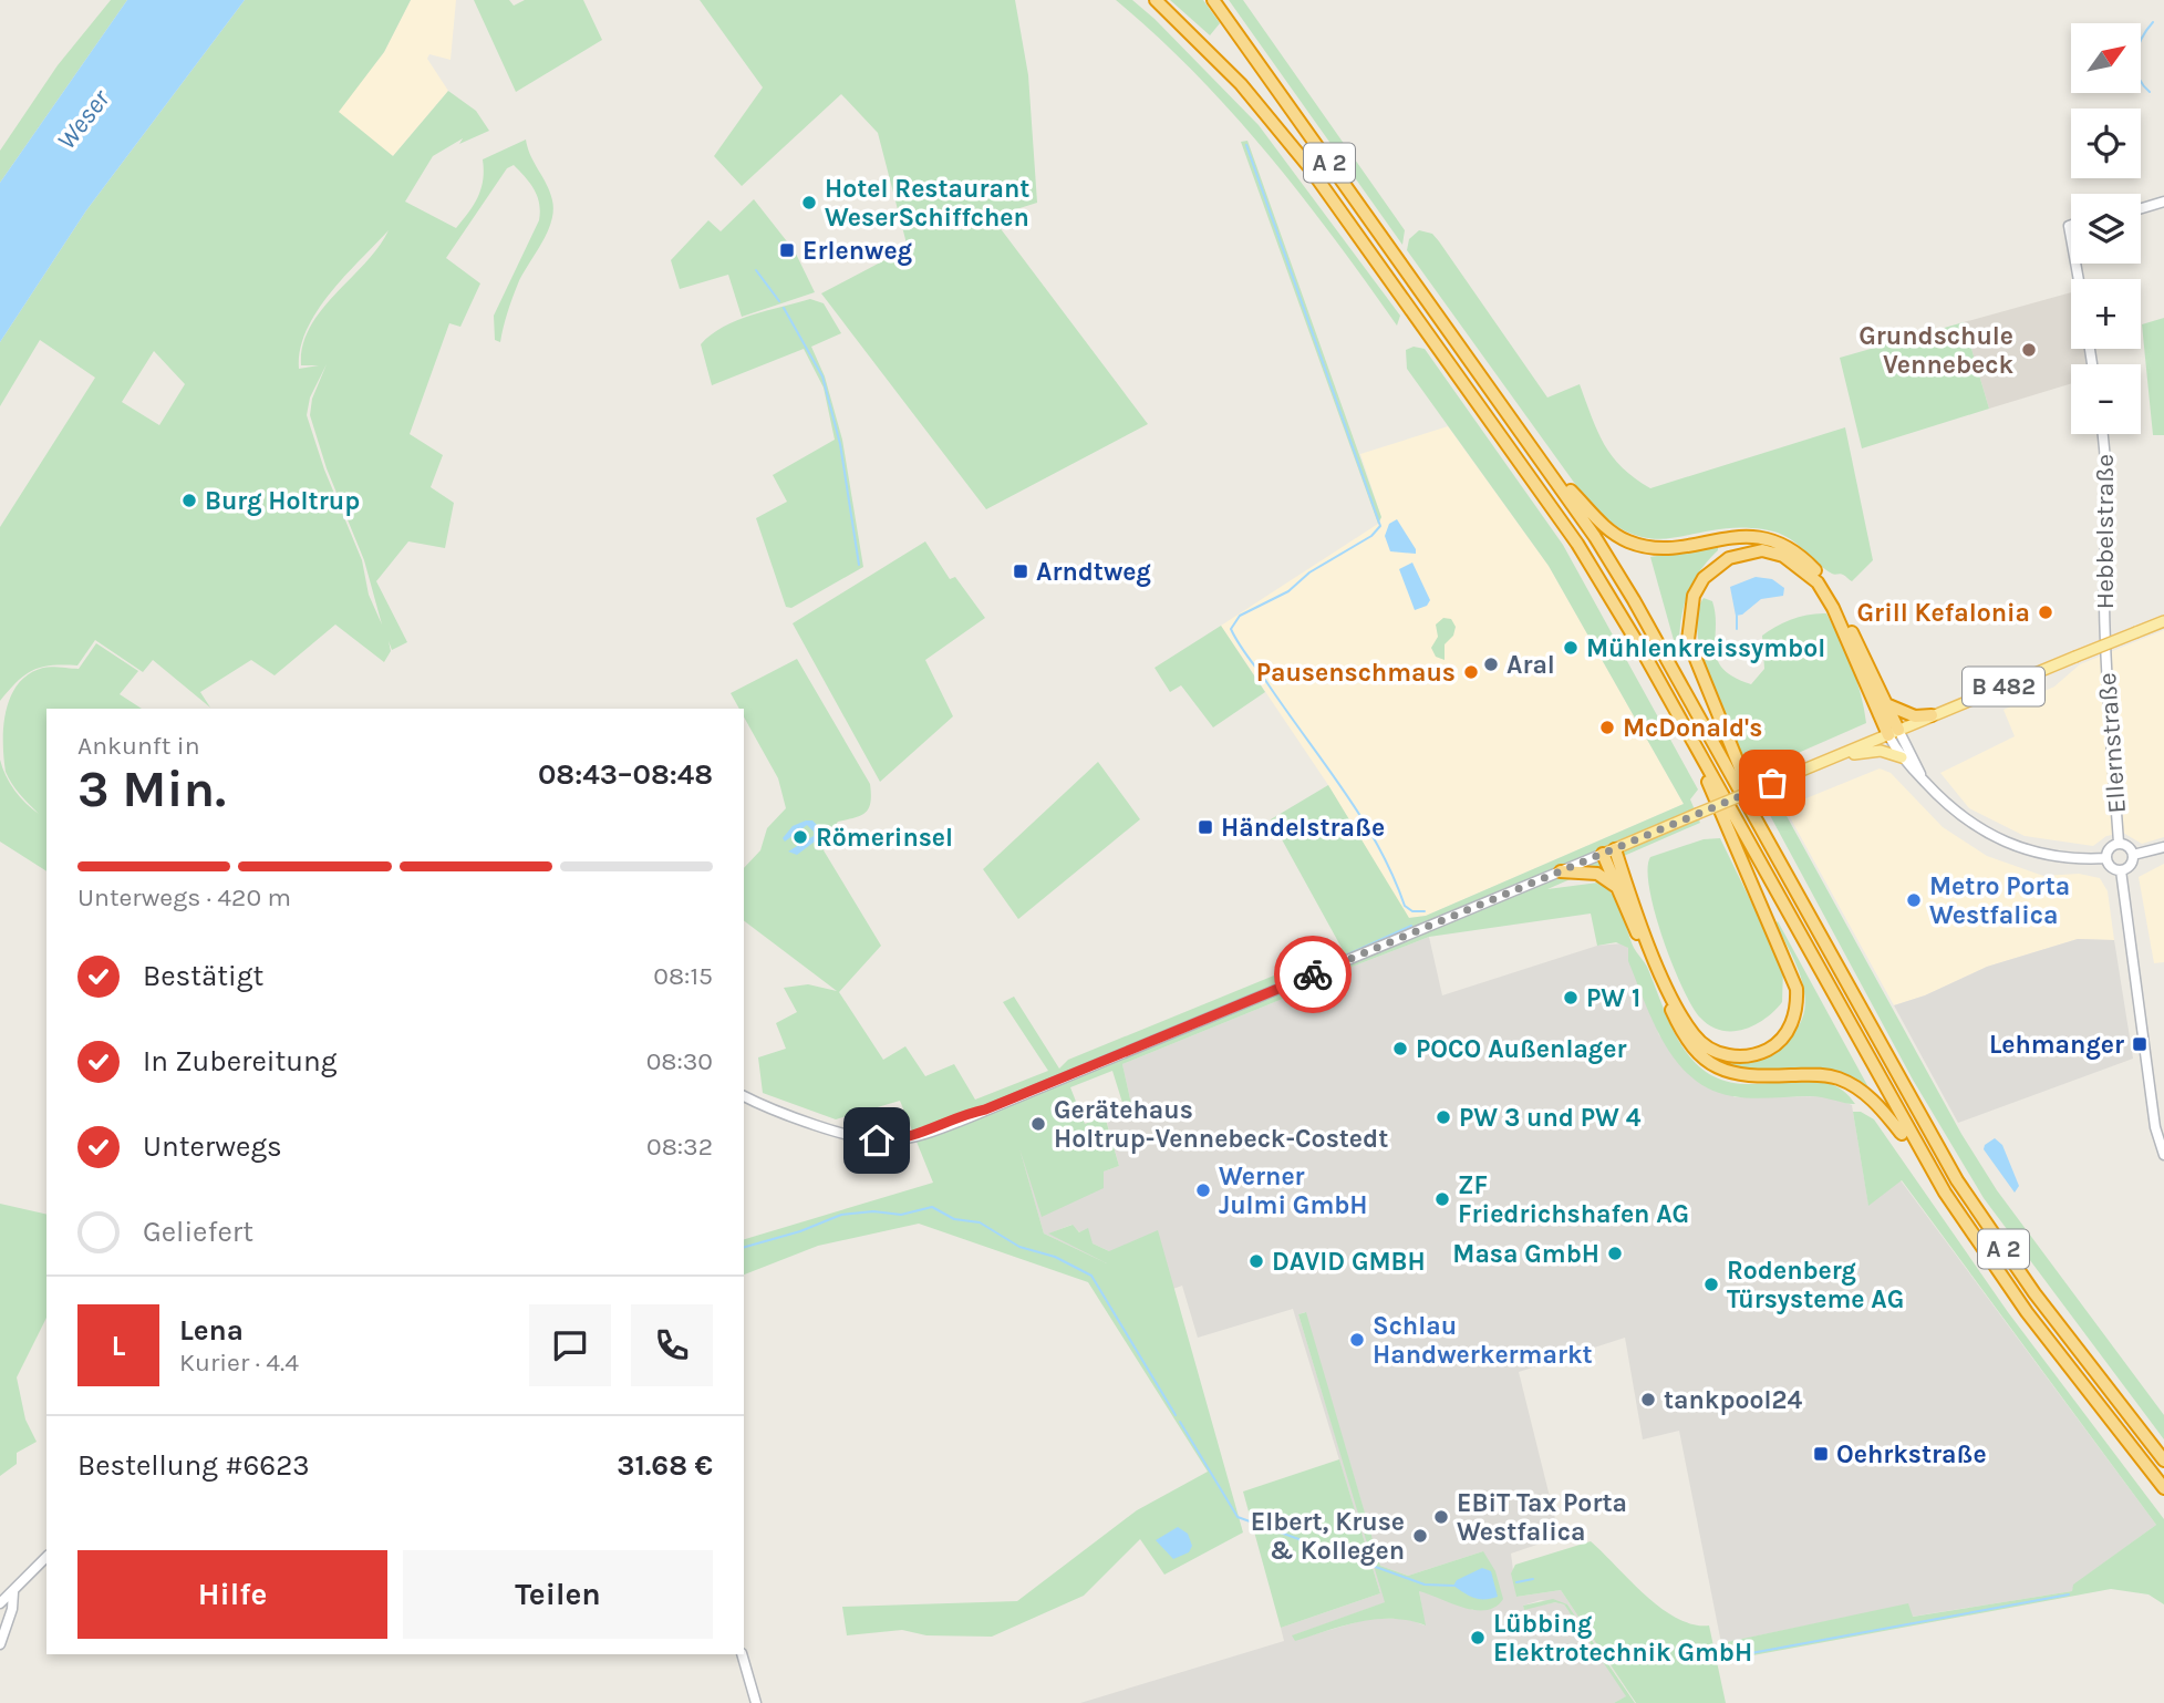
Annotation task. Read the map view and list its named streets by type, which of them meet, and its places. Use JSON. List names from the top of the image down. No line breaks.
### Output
{"streets":{"highway":["A 2"],"main road":["B 482"],"street":["Hebbelstraße","Ellernstraße"]},"crossings":[["Hebbelstraße","Ellernstraße"]],"water":["Weser"],"places":{"other":["Hotel Restaurant WeserSchiffchen","Grundschule Vennebeck","Burg Holtrup","Grill Kefalonia","Mühlenkreissymbol","Aral","Pausenschmaus","McDonald's","Römerinsel","Metro Porta Westfalica","PW 1","POCO Außenlager","PW 3 und PW 4","Gerätehaus Holtrup-Vennebeck-Costedt","Werner Julmi GmbH","ZF Friedrichshafen AG","Masa GmbH","DAVID GMBH","Rodenberg Türsysteme AG","Schlau Handwerkermarkt","tankpool24","EBiT Tax Porta Westfalica","Elbert, Kruse & Kollegen","Lübbing Elektrotechnik GmbH"],"transit":["Erlenweg","Arndtweg","Händelstraße","Lehmanger","Oehrkstraße"]},"north":"top right","page":{"map_buttons":["+","−"],"heading":["3 Min.","Ankunft in","08:43–08:48"],"panel":["Lena","Kurier · 4.4","Bestellung #6623","31.68 €"],"bar":"Unterwegs · 420 m","list":[["Bestätigt","08:15"],["In Zubereitung","08:30"],["Unterwegs","08:32"],"Geliefert"],"round":"L","buttons":["Hilfe","Teilen"]}}
